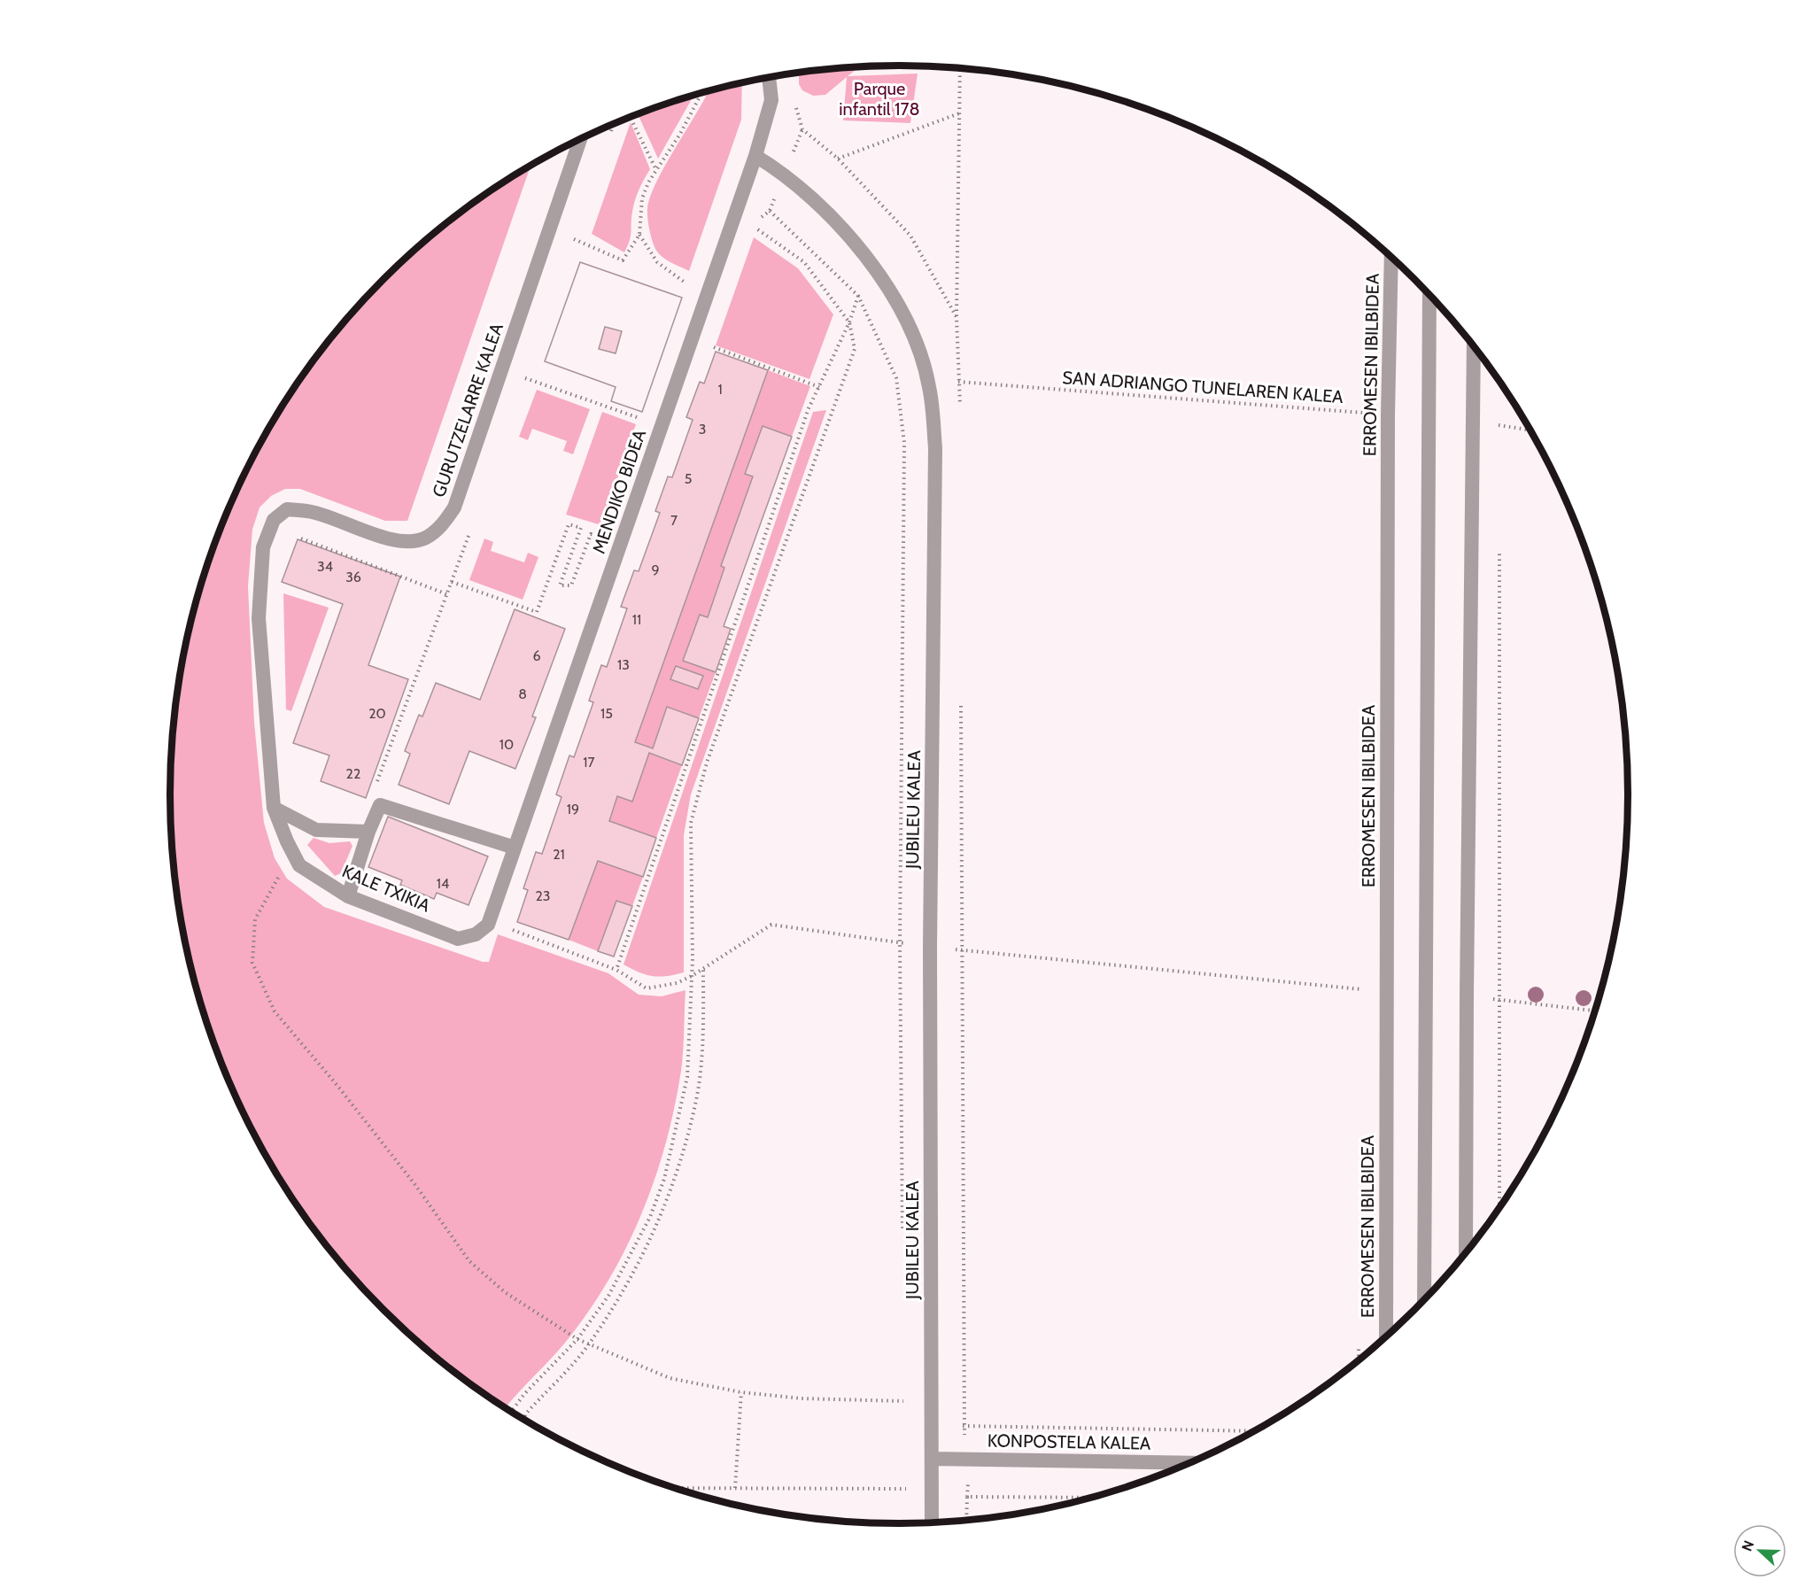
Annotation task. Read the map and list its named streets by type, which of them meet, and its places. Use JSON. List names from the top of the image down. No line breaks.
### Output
{"streets":{"street":["ERROMESEN IBILBIDEA","GURUTZELARRE KALEA","MENDIKO BIDEA","JUBILEU KALEA","KALE TXIKIA","KONPOSTELA KALEA"],"path":["SAN ADRIANGO TUNELAREN KALEA"]},"crossings":[["ERROMESEN IBILBIDEA","SAN ADRIANGO TUNELAREN KALEA"],["SAN ADRIANGO TUNELAREN KALEA","JUBILEU KALEA"],["MENDIKO BIDEA","JUBILEU KALEA"],["MENDIKO BIDEA","KALE TXIKIA"],["JUBILEU KALEA","KONPOSTELA KALEA"]],"parks":["Parque infantil 178"],"house_numbers":["1","3","5","7","34","9","36","11","6","13","8","20","15","10","17","22","19","21","14","23"],"north":"left"}
